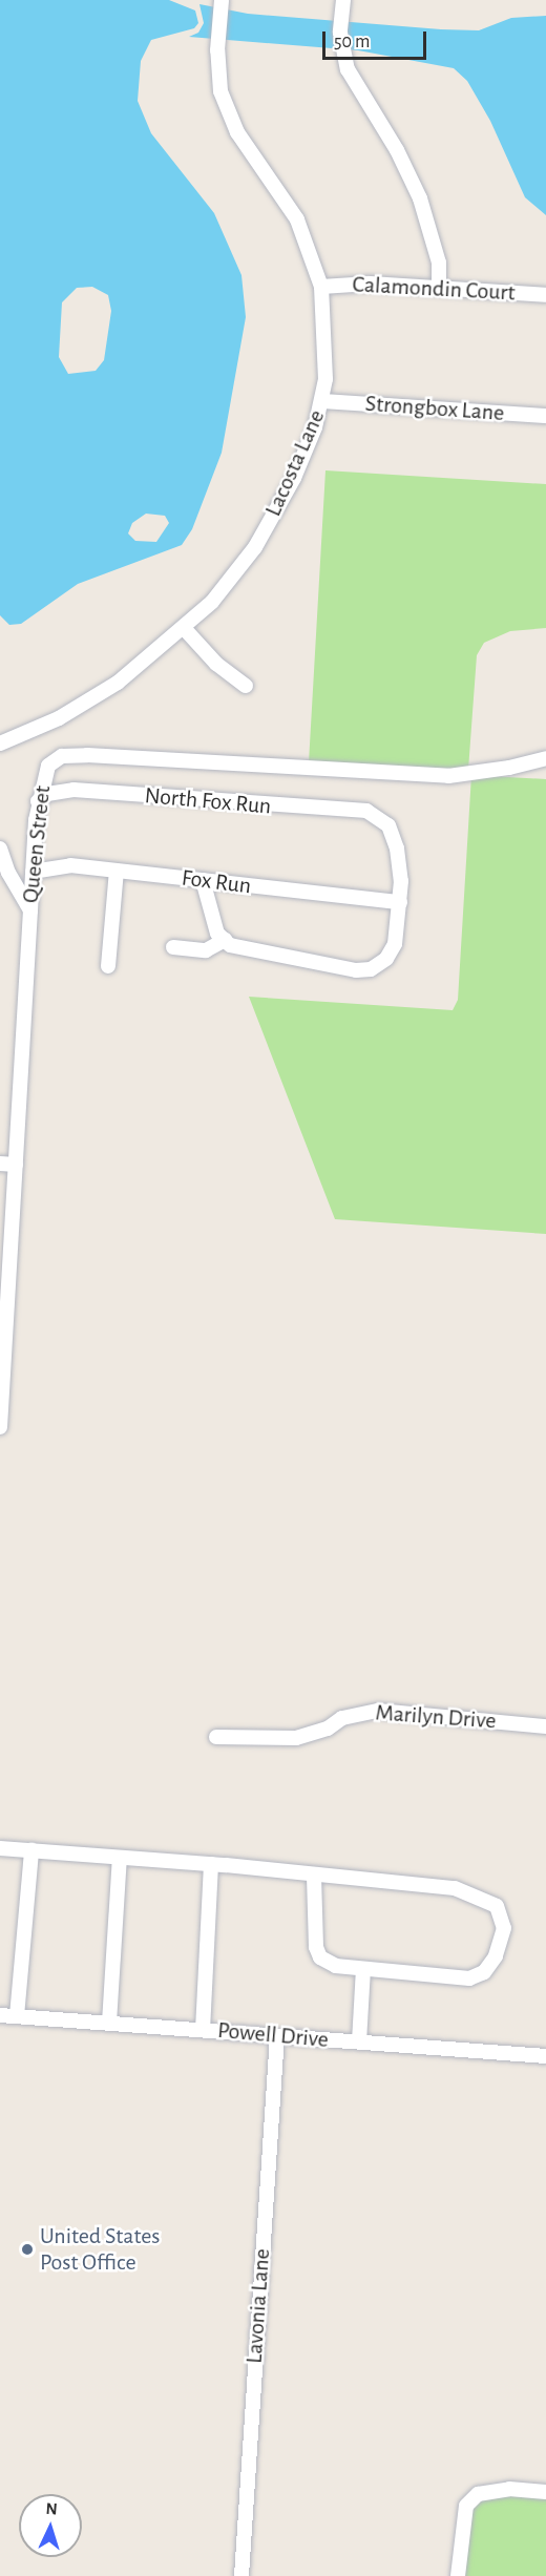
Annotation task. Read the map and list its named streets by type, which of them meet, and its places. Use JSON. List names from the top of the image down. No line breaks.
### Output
{"streets":{"street":["Calamondin Court","Strongbox Lane","Lacosta Lane","North Fox Run","Queen Street","Fox Run","Marilyn Drive","Powell Drive","Lavonia Lane"]},"crossings":[["Calamondin Court","Lacosta Lane"],["Strongbox Lane","Lacosta Lane"],["North Fox Run","Queen Street"],["North Fox Run","Fox Run"],["Queen Street","Fox Run"],["Powell Drive","Lavonia Lane"]],"places":["United States Post Office"],"scale_bar":"50 m","north":"top"}
